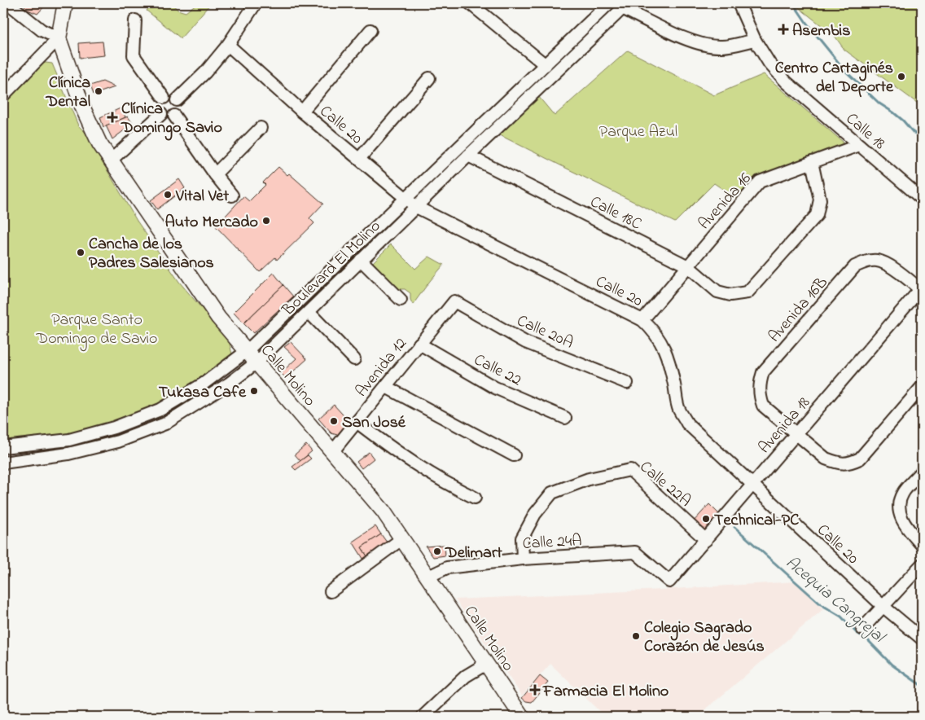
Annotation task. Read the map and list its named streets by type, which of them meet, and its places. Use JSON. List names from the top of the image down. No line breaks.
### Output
{"streets":{"main road":["Calle Molino"],"street":["Calle 20","Calle 18","Avenida 16","Calle 18C","Boulevard El Molino","Avenida 16B","Calle 20A","Avenida 12","Calle 22","Avenida 18","Calle 22A","Calle 24A"]},"crossings":[["Calle 20","Avenida 16"],["Calle 20","Boulevard El Molino"],["Calle 20","Avenida 18"],["Calle 18","Avenida 16"],["Avenida 16","Calle 18C"],["Calle 18C","Boulevard El Molino"],["Boulevard El Molino","Calle Molino"],["Avenida 16B","Avenida 18"],["Calle 20A","Avenida 12"],["Avenida 12","Calle 22"],["Avenida 12","Calle Molino"],["Calle Molino","Calle 24A"],["Avenida 18","Calle 22A"],["Avenida 18","Calle 24A"],["Calle 22A","Calle 24A"]],"water":["Acequia Cangrejal"],"parks":["Parque Azul","Parque Santo Domingo de Savio"],"places":{"health":["Asembis","Clínica Domingo Savio","Farmacia El Molino"],"other":["Centro Cartaginés del Deporte","Clínica Dental","Vital Vet","Auto Mercado","Cancha de los Padres Salesianos","Tukasa Cafe","San José","Technical-PC","Delimart","Colegio Sagrado Corazón de Jesús"]}}
